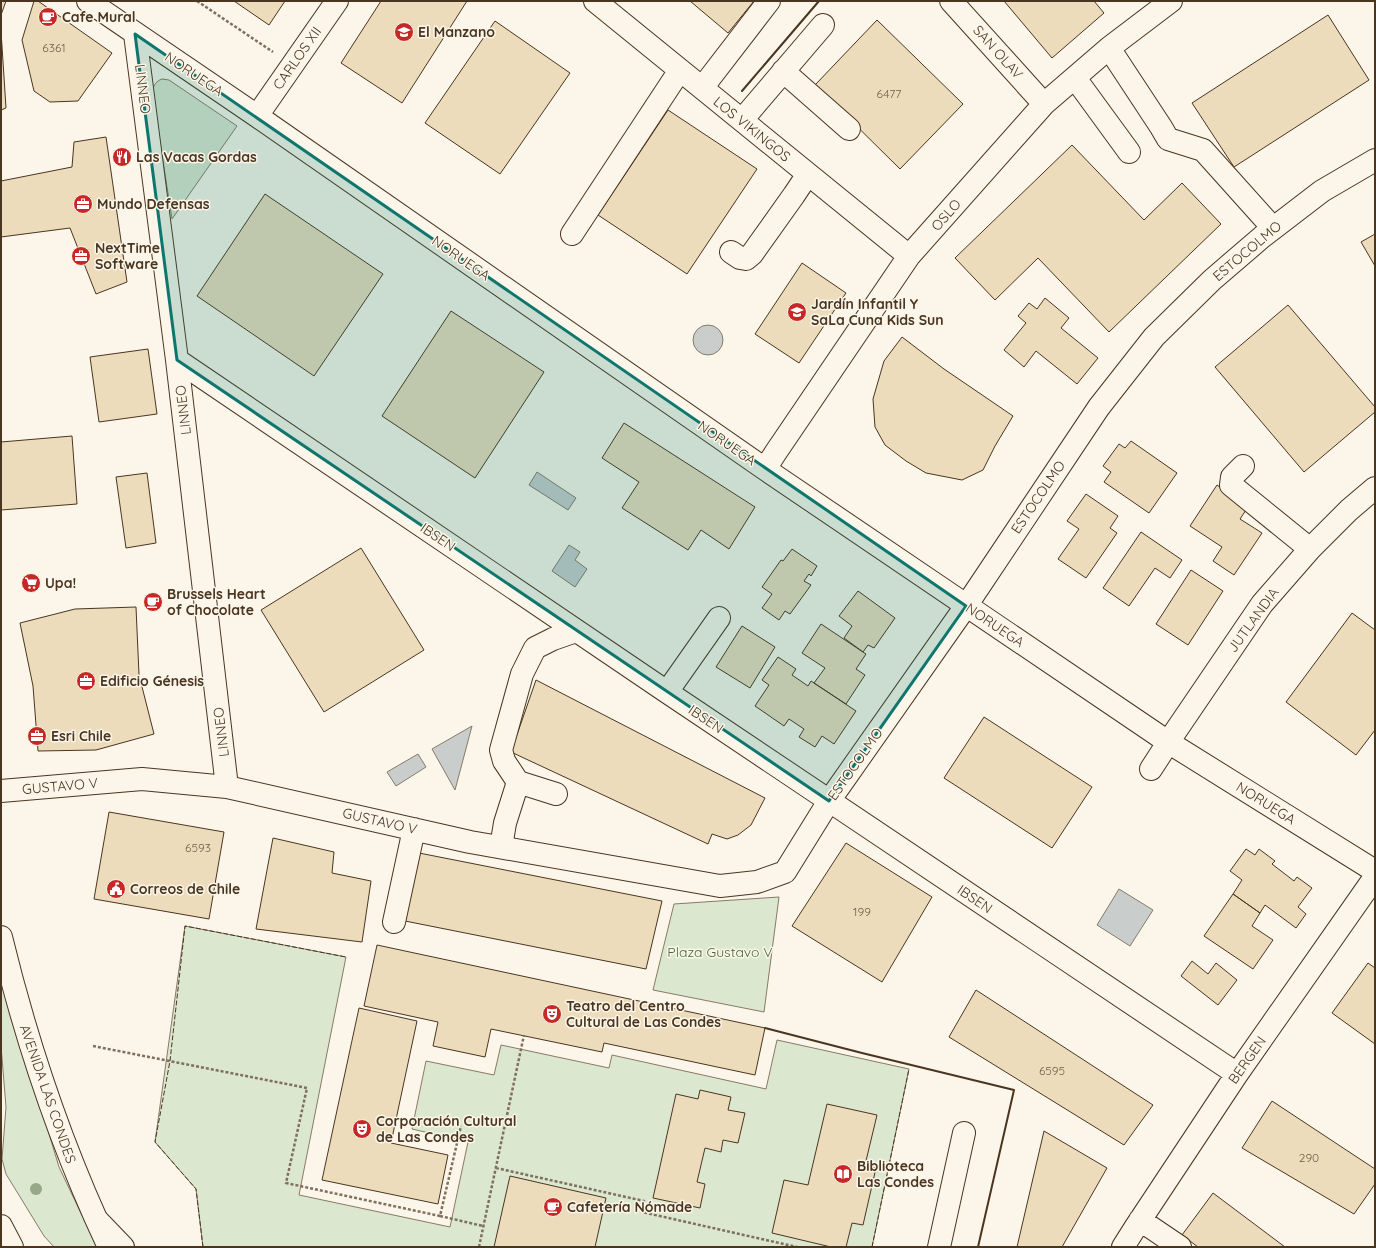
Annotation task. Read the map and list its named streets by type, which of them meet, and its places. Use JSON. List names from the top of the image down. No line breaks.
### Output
{"streets":{"street":["SAN OLAV","CARLOS XII","NORUEGA","LINNEO","LOS VIKINGOS","OSLO","ESTOCOLMO","IBSEN","JUTLANDIA","GUSTAVO V","BERGEN","AVENIDA LAS CONDES"]},"crossings":[["SAN OLAV","OSLO"],["CARLOS XII","NORUEGA"],["NORUEGA","LINNEO"],["NORUEGA","OSLO"],["NORUEGA","ESTOCOLMO"],["NORUEGA","JUTLANDIA"],["LINNEO","IBSEN"],["LINNEO","GUSTAVO V"],["LOS VIKINGOS","OSLO"],["ESTOCOLMO","IBSEN"],["ESTOCOLMO","GUSTAVO V"],["IBSEN","BERGEN"]],"parks":["Plaza Gustavo V"],"places":{"cafe":["Cafe Mural","Brussels Heart of Chocolate","Cafetería Nómade"],"school or university":["El Manzano","Jardín Infantil Y SaLa Cuna Kids Sun"],"restaurant":["Las Vacas Gordas"],"office":["Mundo Defensas","NextTime Software","Edificio Génesis","Esri Chile"],"supermarket":["Upa!"],"public building":["Correos de Chile"],"theatre":["Teatro del Centro Cultural de Las Condes","Corporación Cultural de Las Condes"],"library":["Biblioteca Las Condes"]},"house_numbers":["6361","6477","6593","199","6595","290"]}
